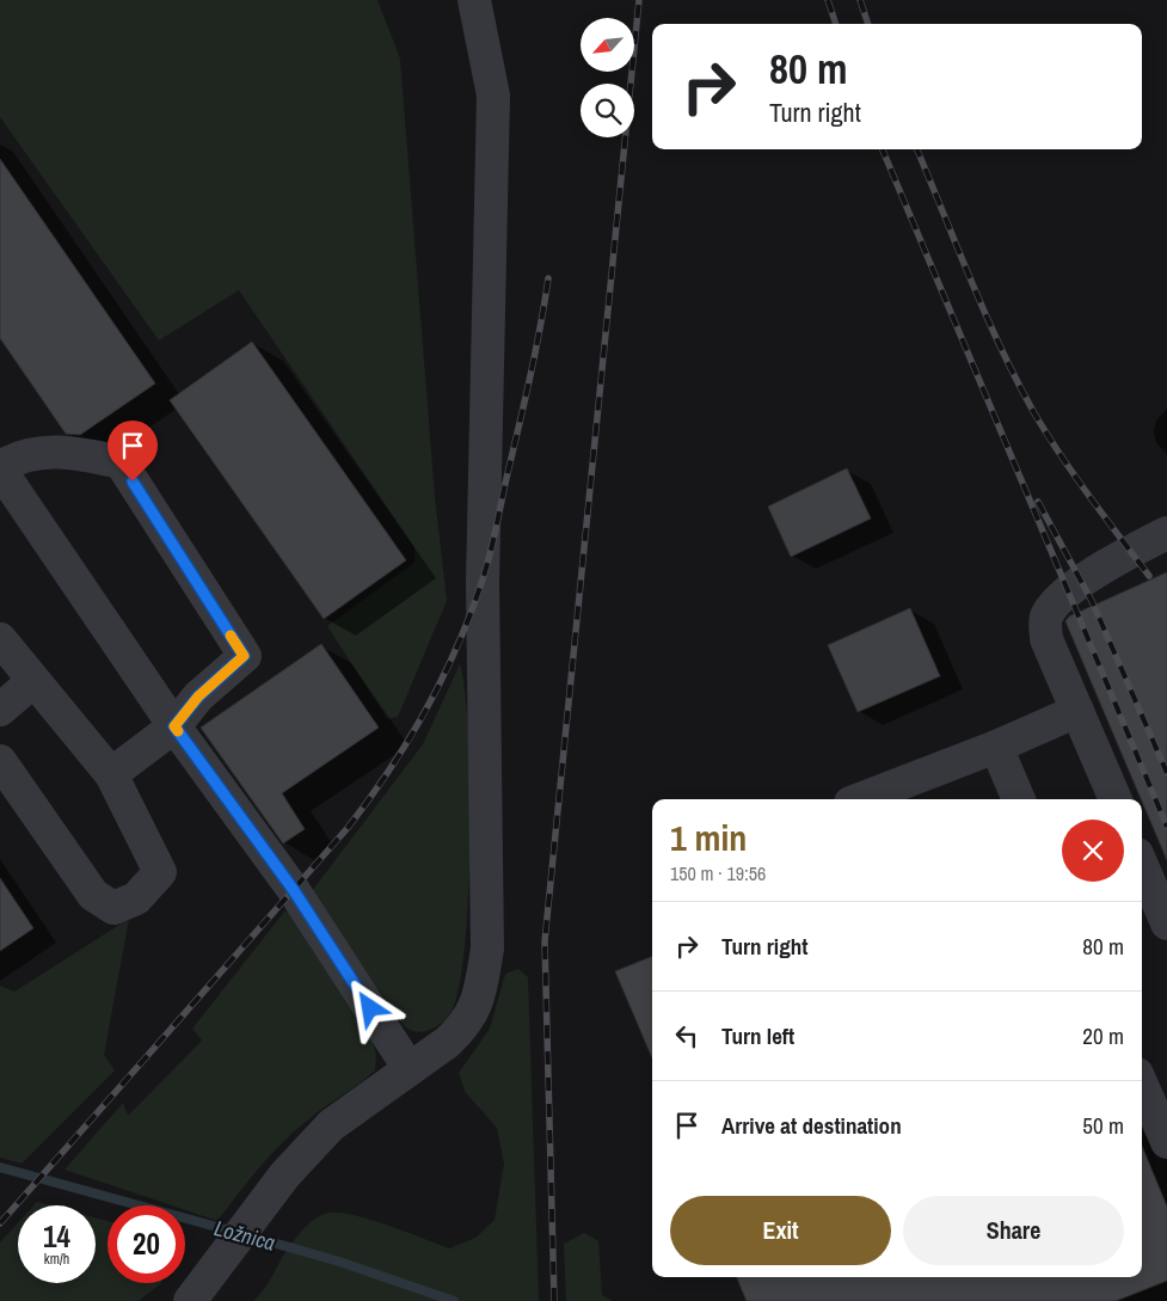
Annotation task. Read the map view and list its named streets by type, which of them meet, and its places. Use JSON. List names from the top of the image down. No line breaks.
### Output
{"water":["Ložnica"],"north":"bottom left","page":{"turn":["80 m","Turn right"],"heading":["1 min","150 m · 19:56"],"list":[{"name":"Turn right","value":"80 m"},{"name":"Turn left","value":"20 m"},{"name":"Arrive at destination","value":"50 m"}],"buttons":["Exit","Share"],"speed":"14 km/h","limit":"20"}}
